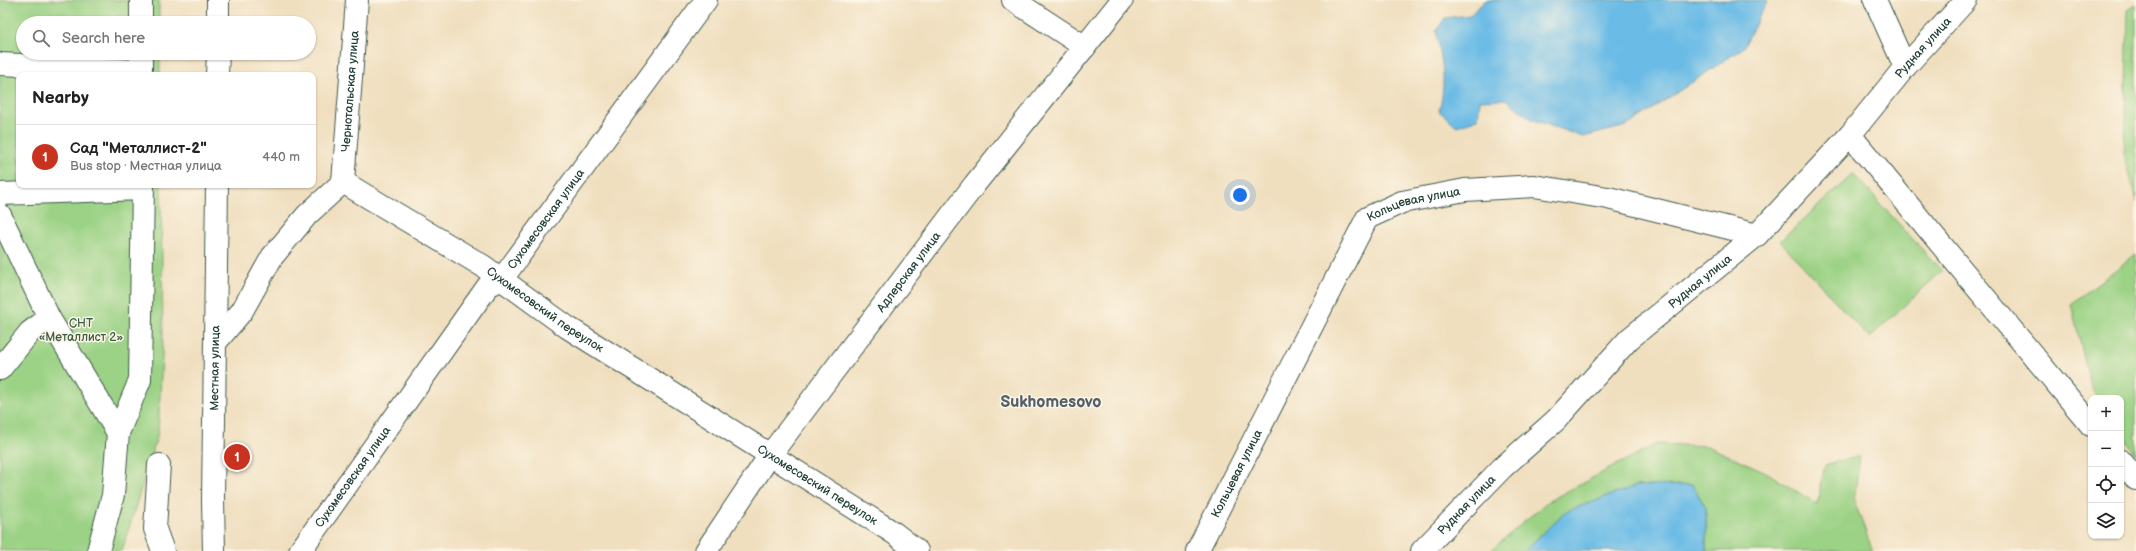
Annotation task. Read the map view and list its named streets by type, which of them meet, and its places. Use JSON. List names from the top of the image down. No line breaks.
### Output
{"streets":{"street":["Рудная улица","Чернотальская улица","Кольцевая улица","Сухомесовская улица","Адлерская улица","Сухомесовский переулок","Местная улица"]},"crossings":[["Рудная улица","Кольцевая улица"],["Чернотальская улица","Сухомесовский переулок"],["Сухомесовская улица","Сухомесовский переулок"],["Адлерская улица","Сухомесовский переулок"]],"districts":["Sukhomesovo"],"parks":["СНТ «Металлист 2»"],"page":{"search":"Search here","heading":"Nearby","list":[{"mark":"1","name":"Сад \"Металлист-2\"","note":"Bus stop · Местная улица","value":"440 m"}],"map_buttons":["+","−"],"pins":"1"}}
